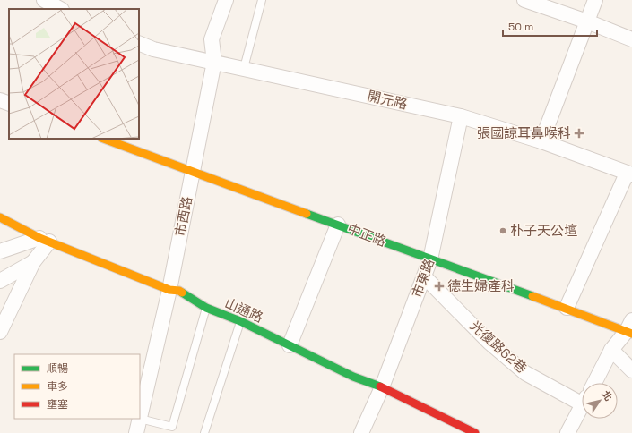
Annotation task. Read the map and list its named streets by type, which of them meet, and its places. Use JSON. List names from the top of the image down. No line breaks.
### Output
{"streets":{"street":["開元路","市西路","中正路","市東路","山通路","光復路62巷"]},"crossings":[["開元路","市西路"],["開元路","市東路"],["市西路","中正路"],["市西路","山通路"],["中正路","市東路"],["市東路","山通路"],["市東路","光復路62巷"]],"places":{"health":["張國諒耳鼻喉科","德生婦產科"],"other":["朴子天公壇"]},"legend":["順暢","車多","壅塞"],"scale_bar":"50 m","north":"top right"}
